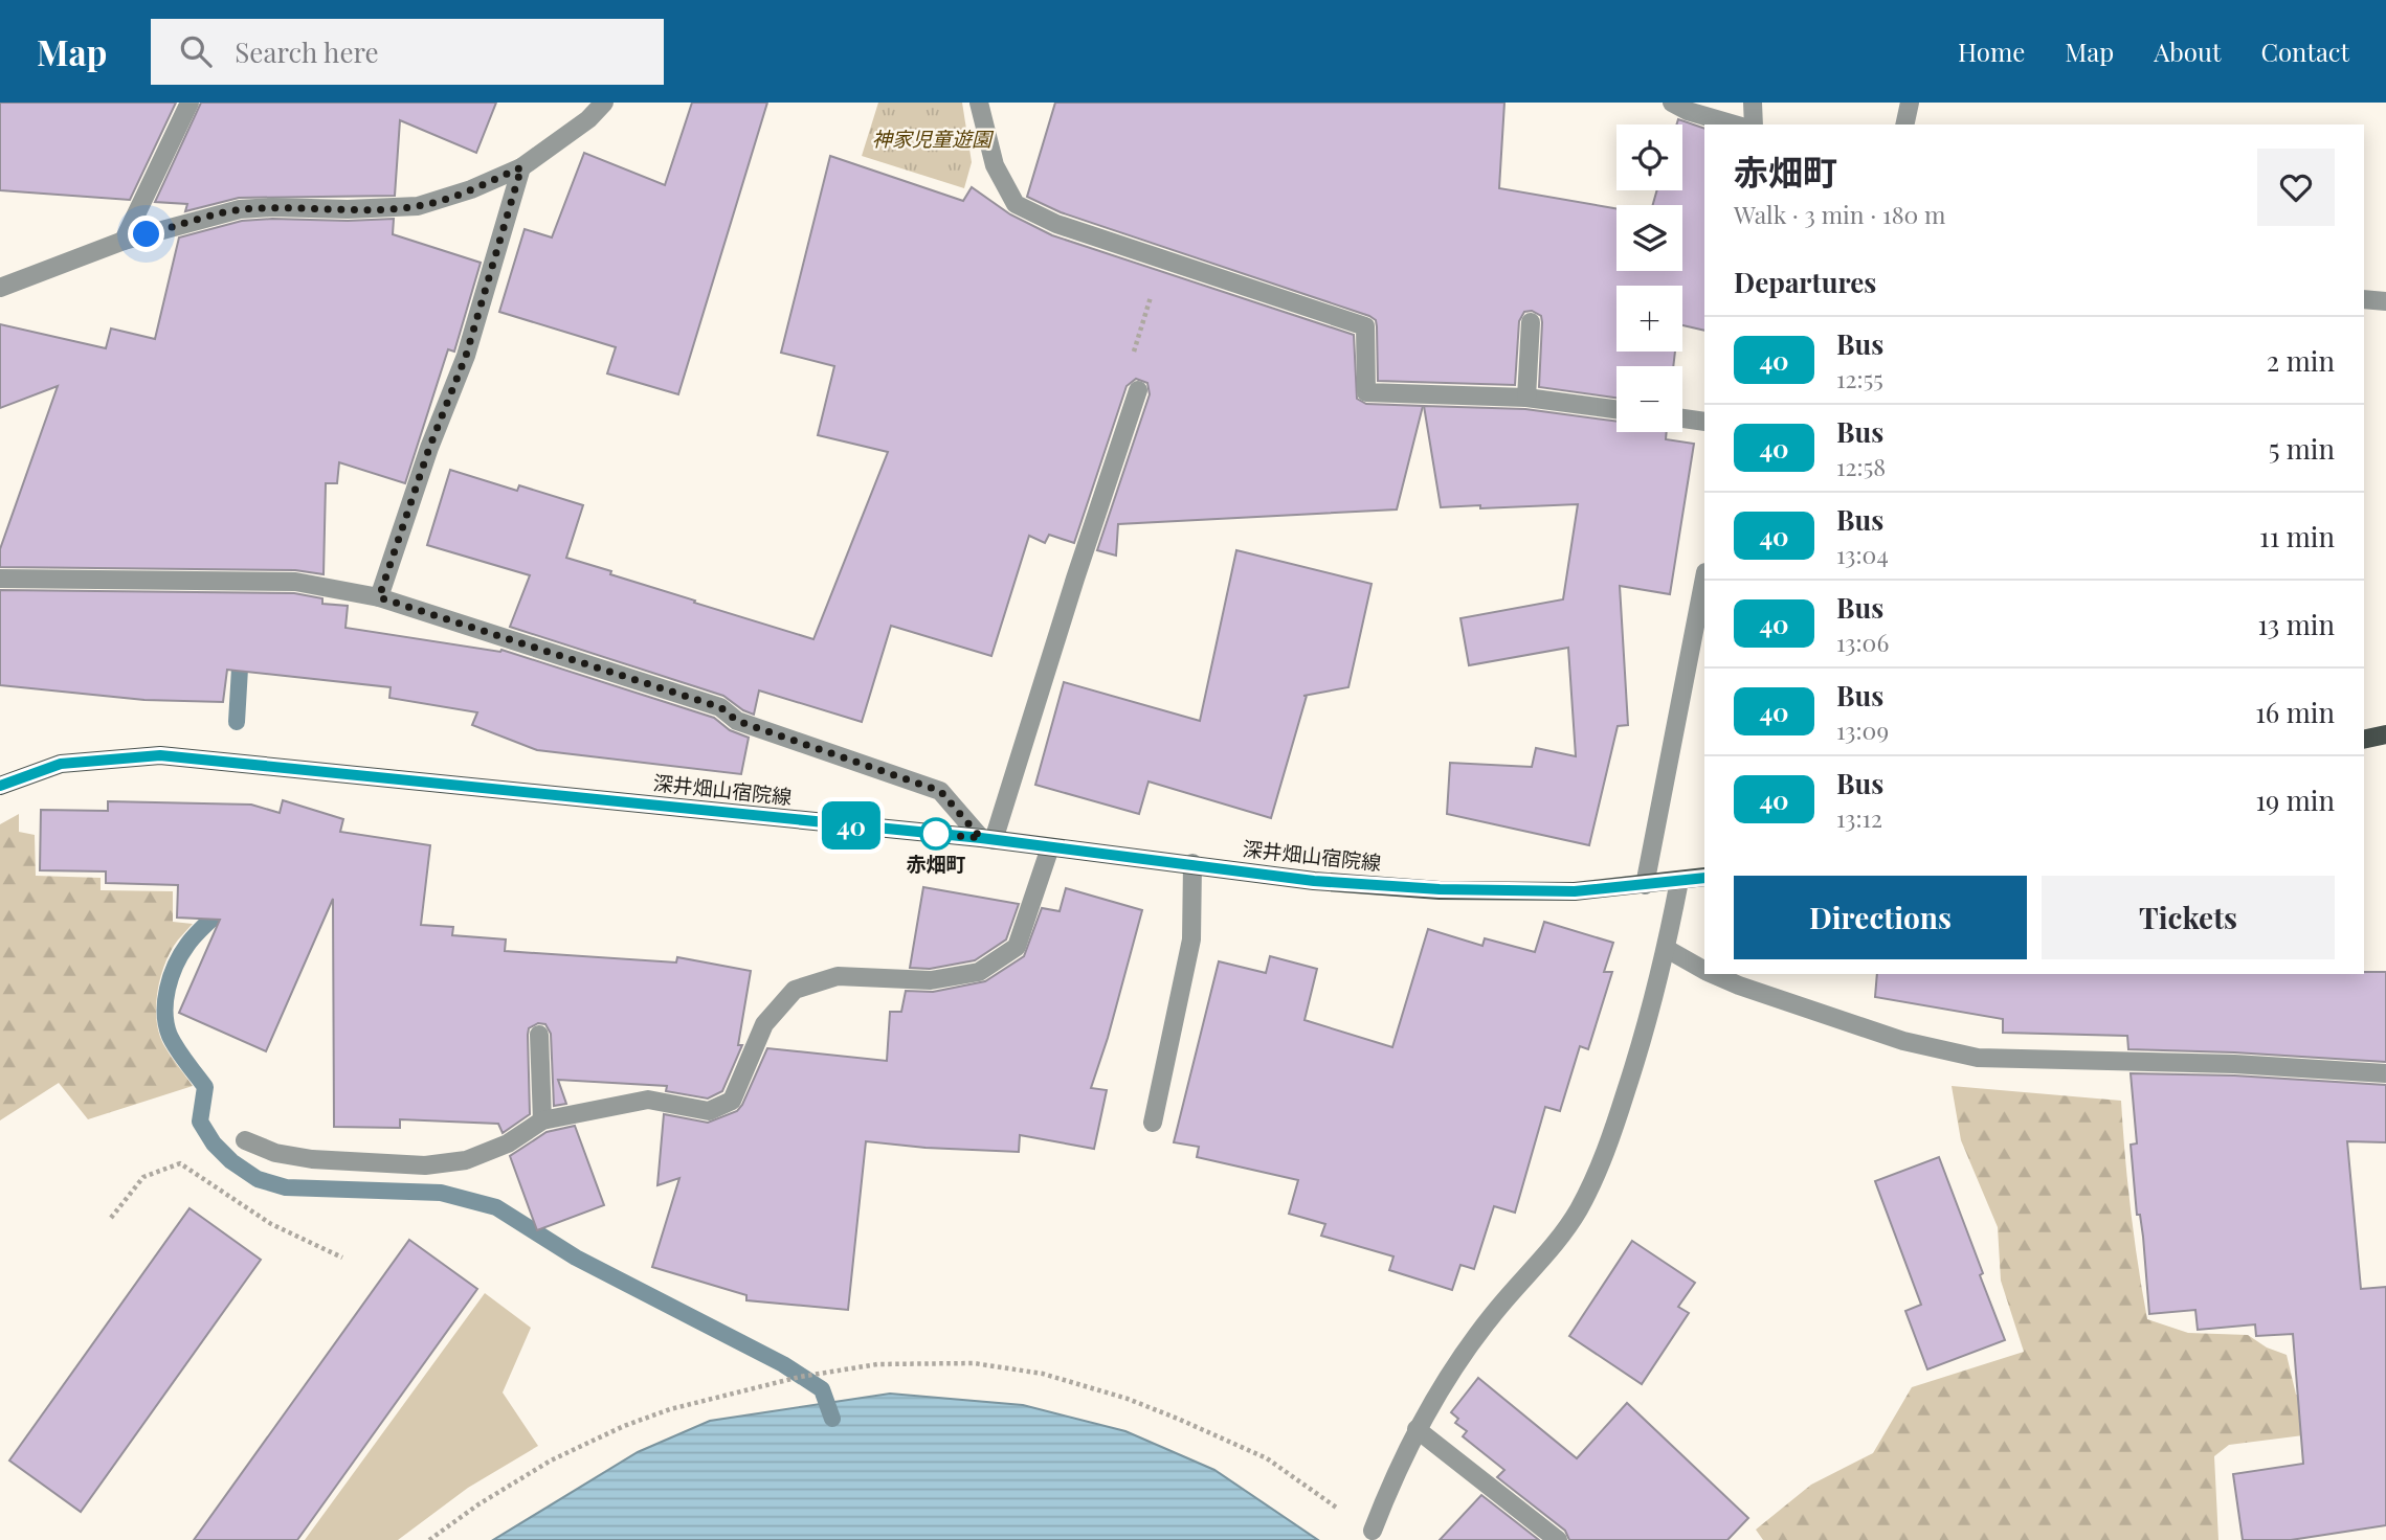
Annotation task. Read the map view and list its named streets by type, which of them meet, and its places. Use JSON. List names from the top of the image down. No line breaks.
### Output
{"streets":{"main road":["深井畑山宿院線"]},"parks":["神家児童遊園"],"places":["赤畑町"],"lines":["bus line 40"],"page":{"header":"Map","search":"Search here","nav":["Home","Map","About","Contact"],"on_map":"40","map_buttons":["+","−"],"heading":[["赤畑町","Walk · 3 min · 180 m"],"Departures"],"list":[{"mark":"40","name":"Bus","note":"12:55","value":"2 min"},{"mark":"40","name":"Bus","note":"12:58","value":"5 min"},{"mark":"40","name":"Bus","note":"13:04","value":"11 min"},{"mark":"40","name":"Bus","note":"13:06","value":"13 min"},{"mark":"40","name":"Bus","note":"13:09","value":"16 min"},{"mark":"40","name":"Bus","note":"13:12","value":"19 min"}],"buttons":["Directions","Tickets"]}}
